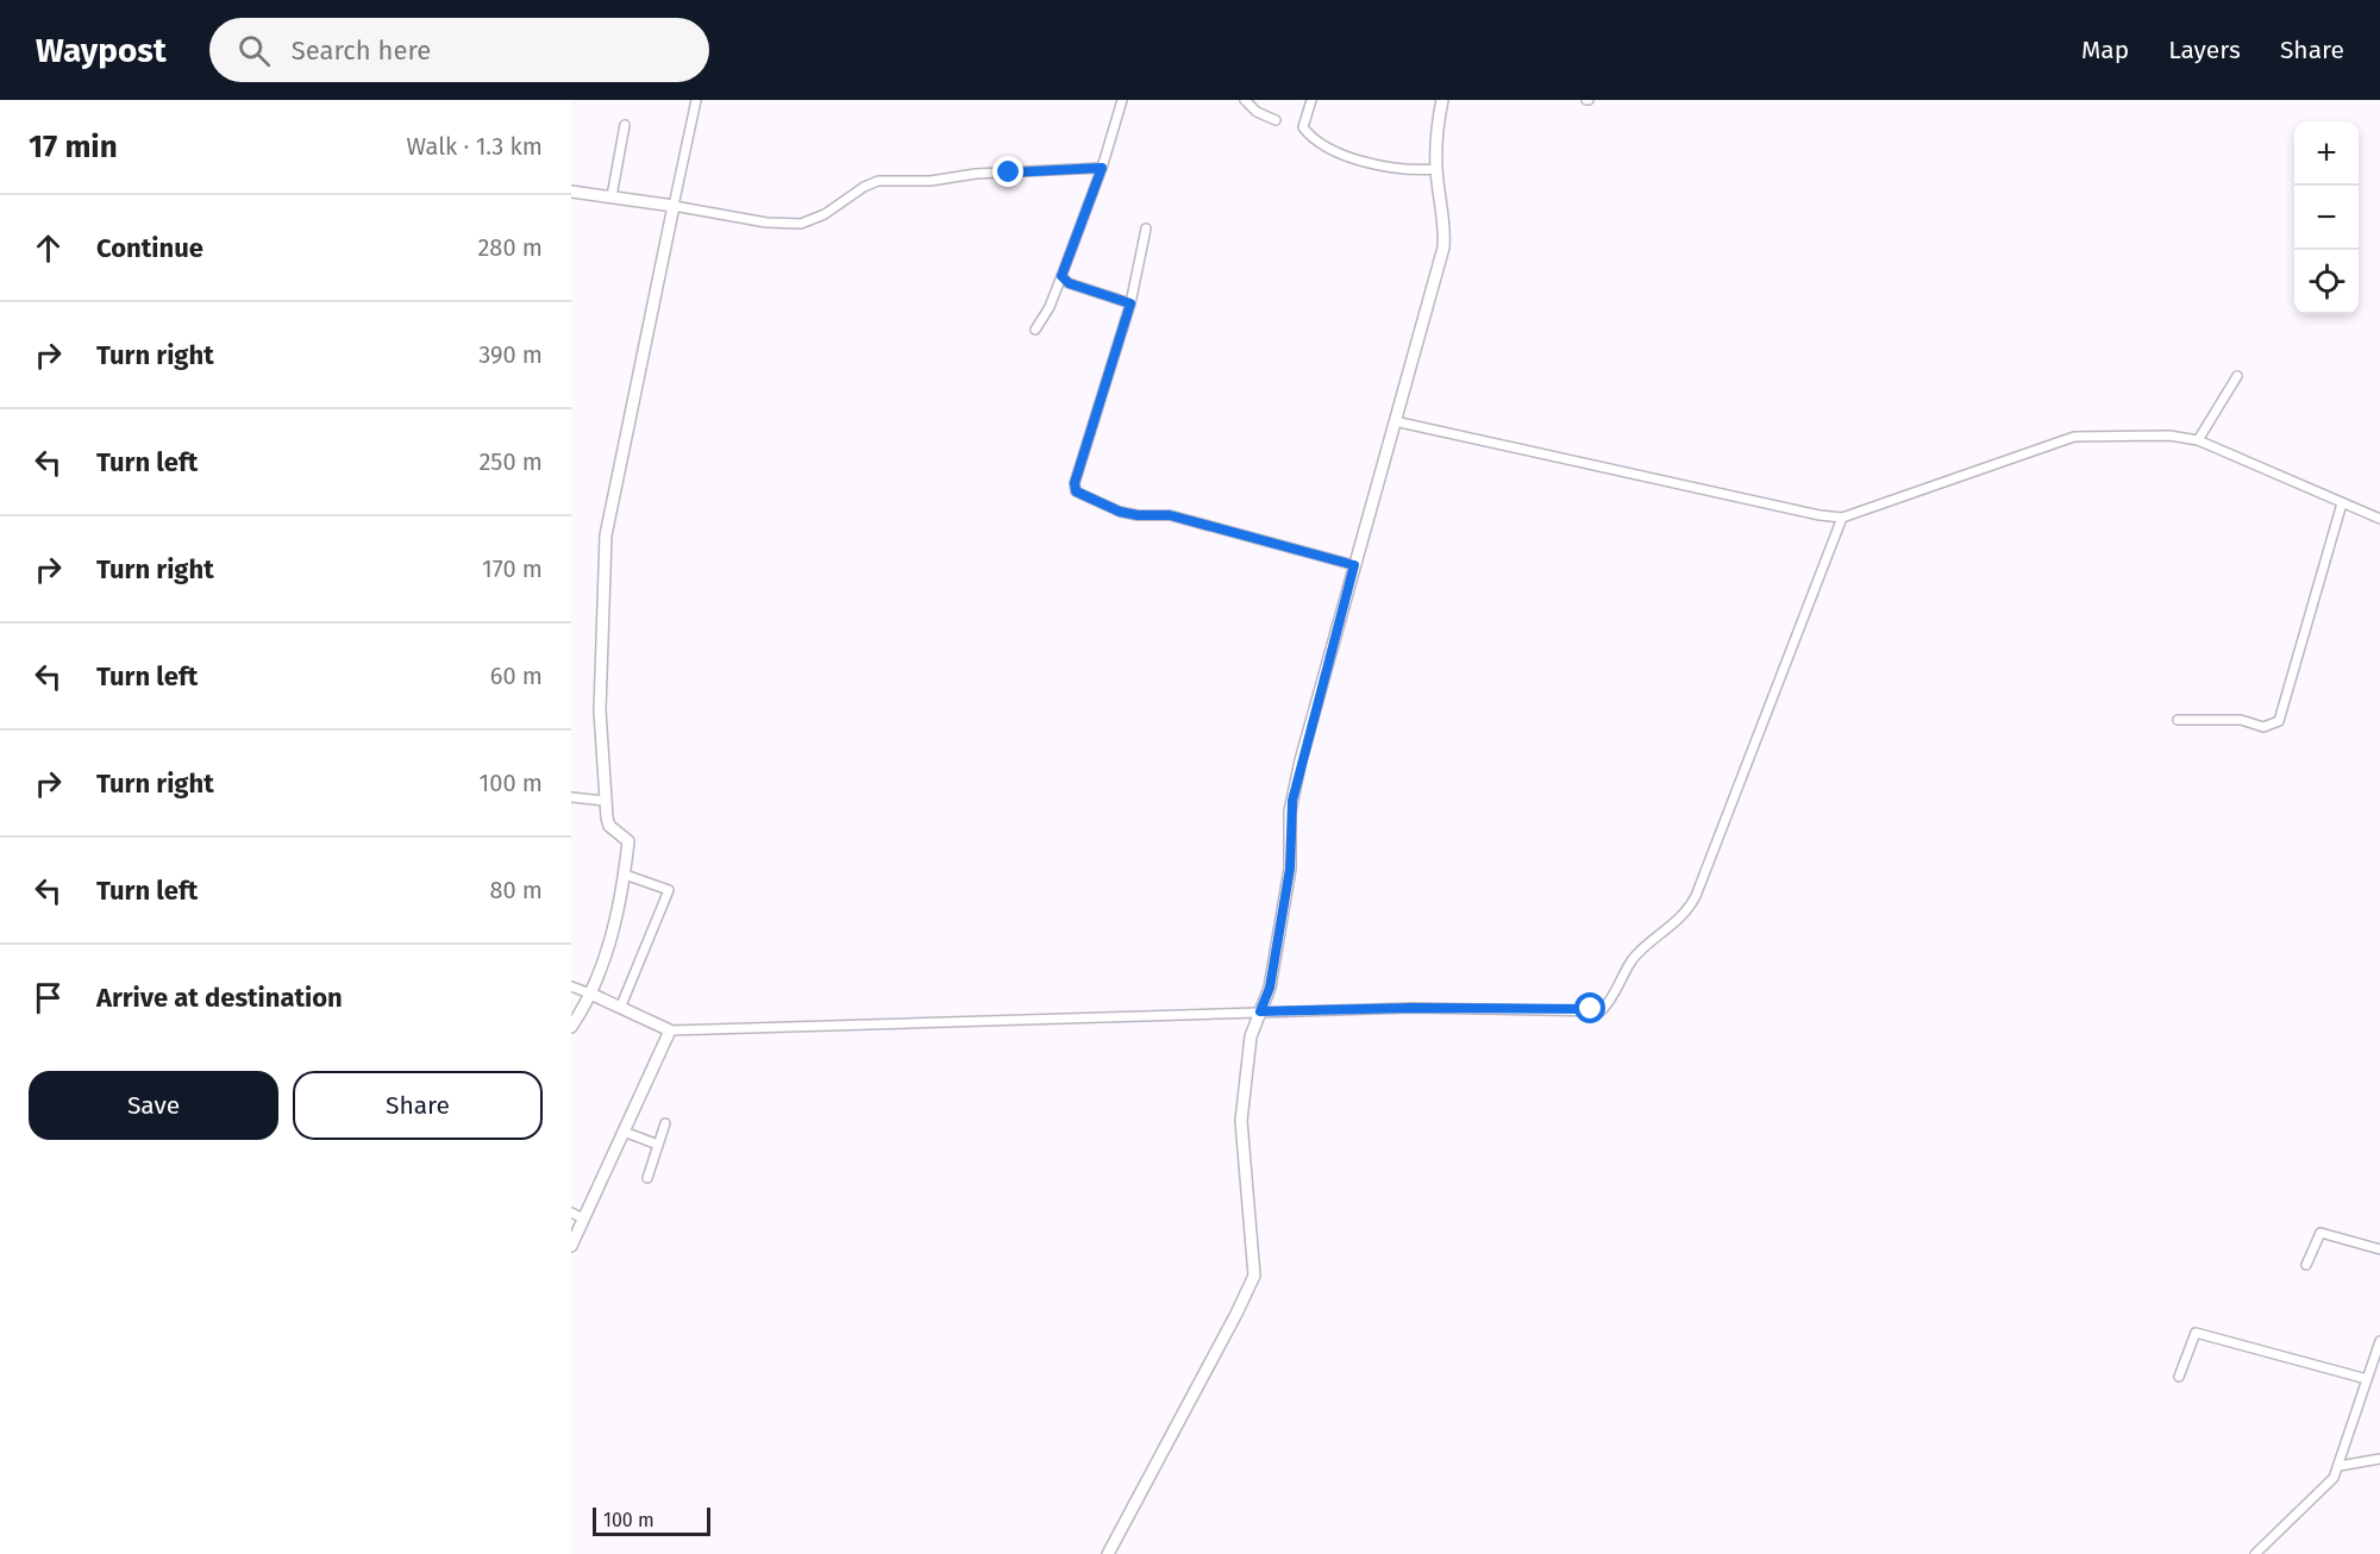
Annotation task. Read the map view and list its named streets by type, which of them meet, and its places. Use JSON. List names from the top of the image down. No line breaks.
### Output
{"scale_bar":"100 m","page":{"header":"Waypost","search":"Search here","nav":["Map","Layers","Share"],"heading":["17 min","Walk · 1.3 km"],"map_buttons":["+","−"],"list":[["Continue","280 m"],["Turn right","390 m"],["Turn left","250 m"],["Turn right","170 m"],["Turn left","60 m"],["Turn right","100 m"],["Turn left","80 m"],"Arrive at destination"],"buttons":["Save","Share"],"scale":"100 m"}}
